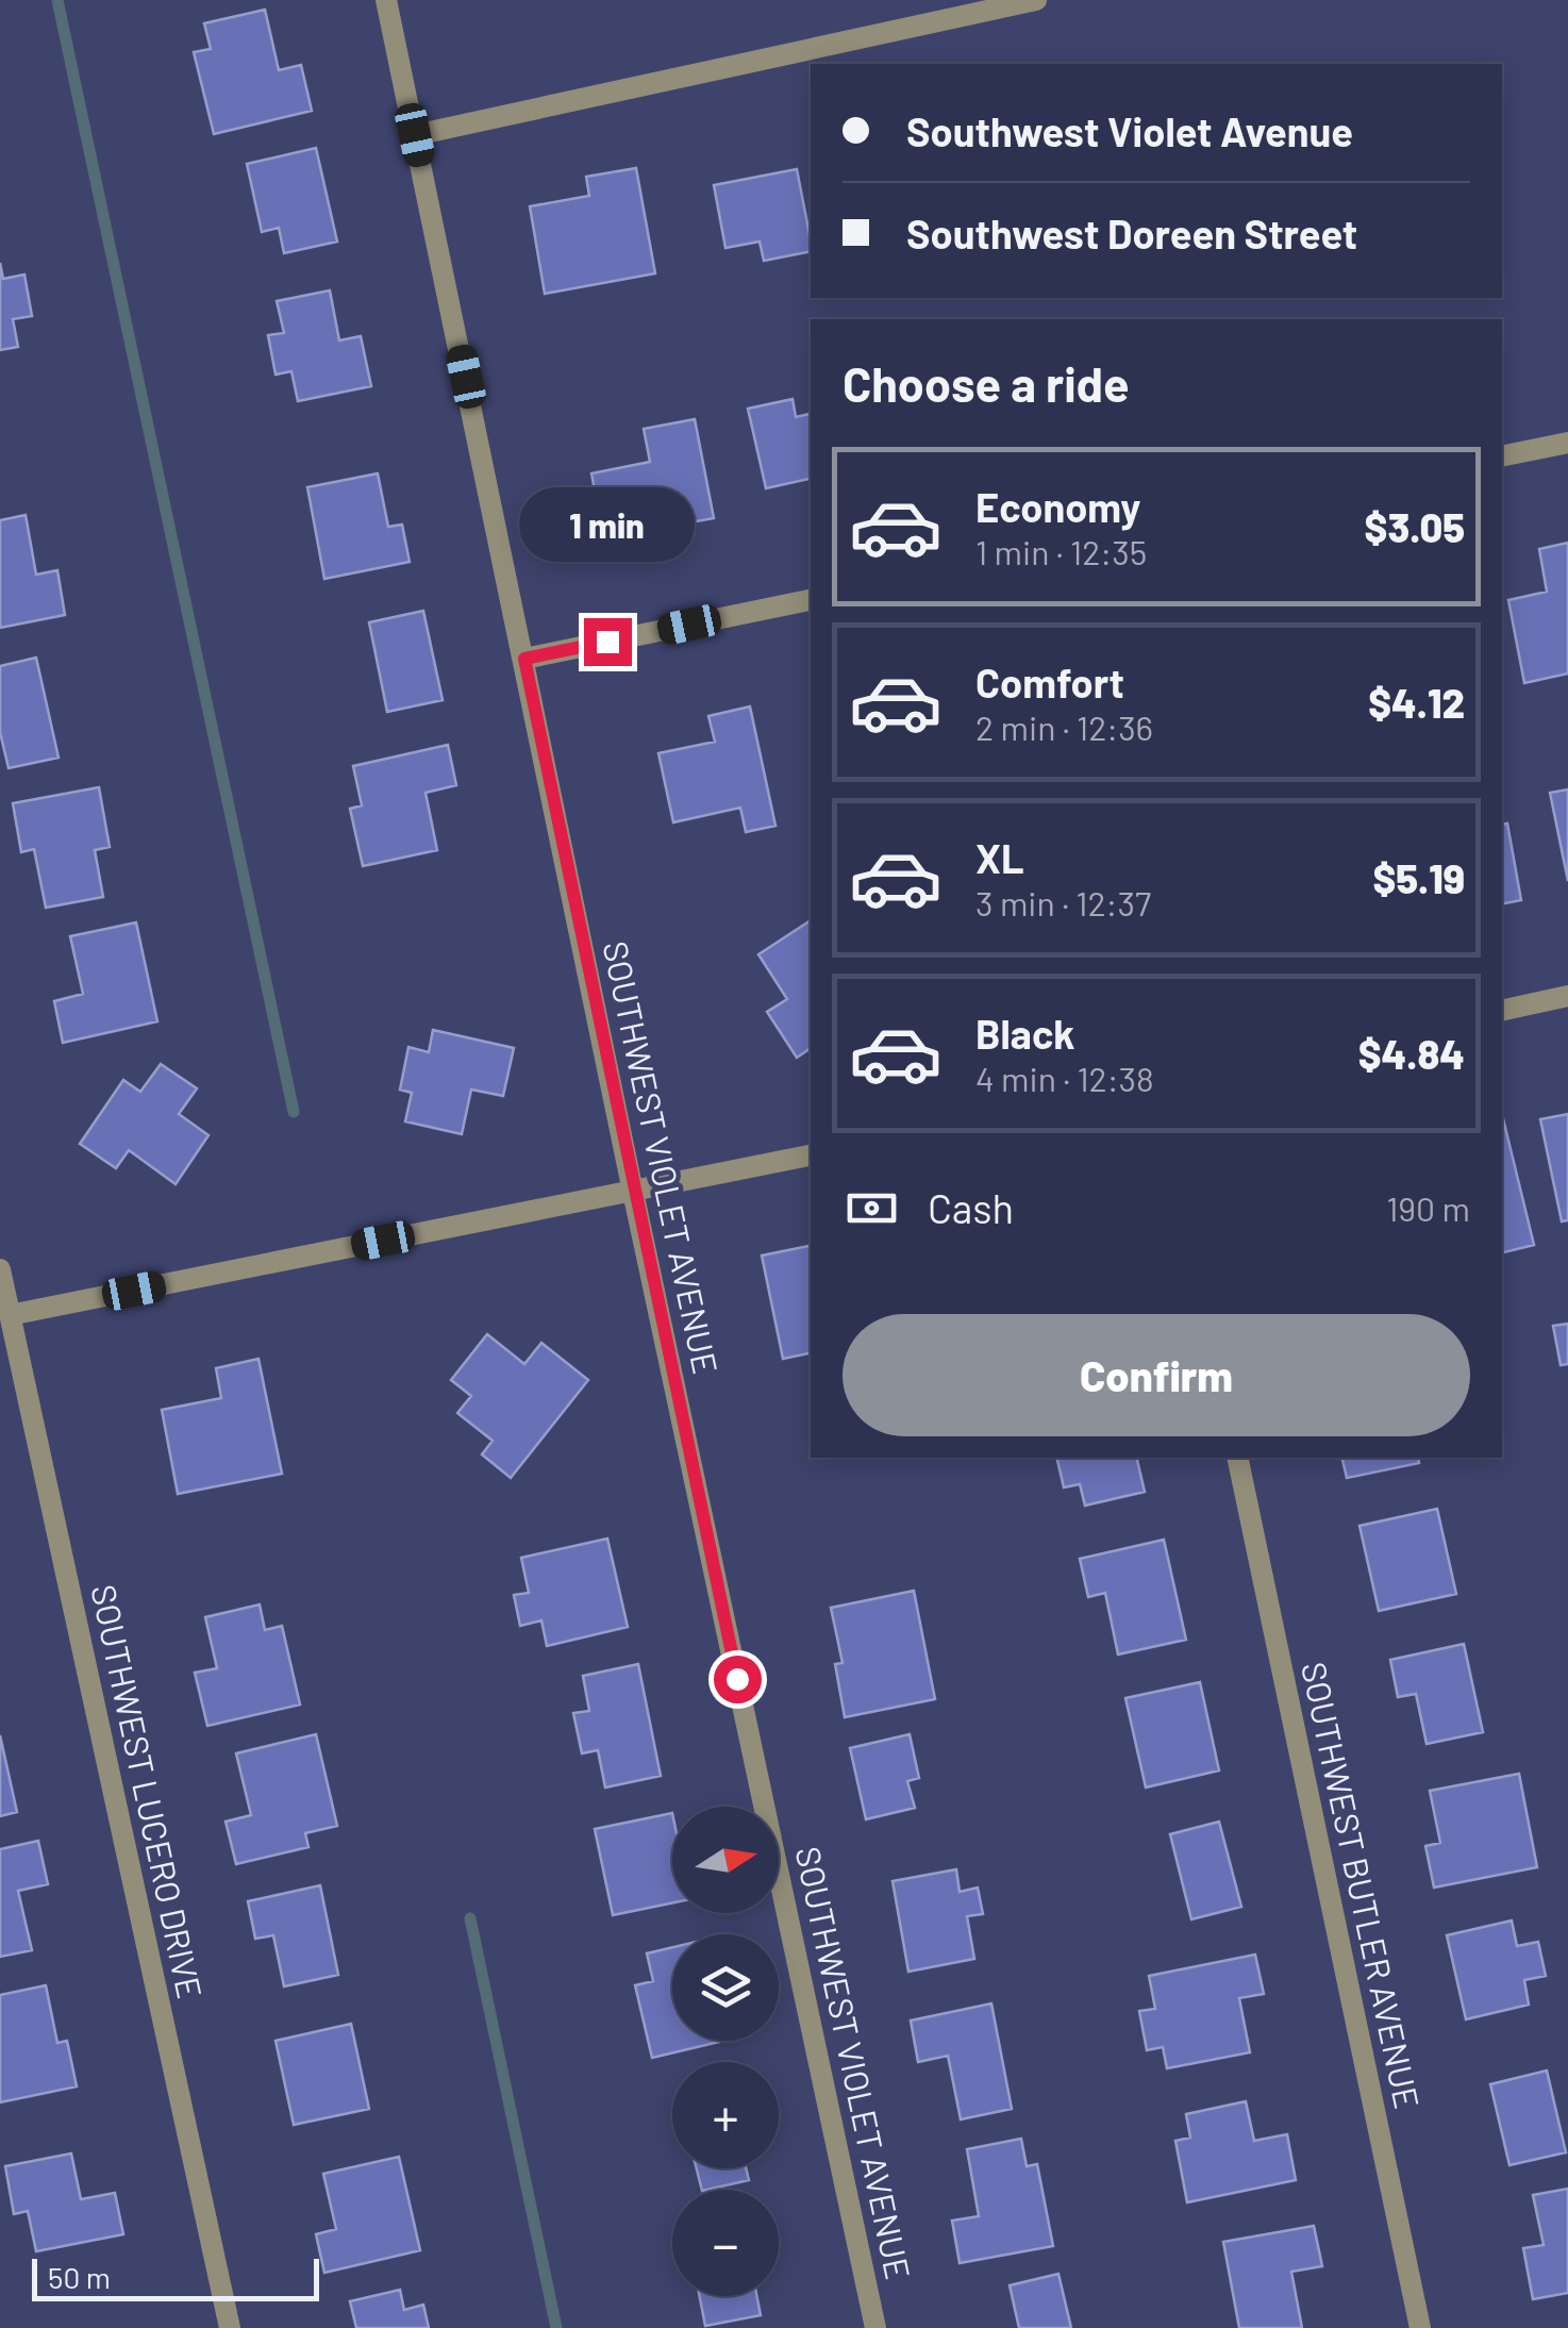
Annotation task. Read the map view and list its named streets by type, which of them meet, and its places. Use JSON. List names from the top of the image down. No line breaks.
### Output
{"streets":{"street":["SOUTHWEST VIOLET AVENUE","SOUTHWEST LUCERO DRIVE","SOUTHWEST BUTLER AVENUE"]},"scale_bar":"50 m","north":"right","page":{"banner":["Southwest Violet Avenue","Southwest Doreen Street"],"heading":"Choose a ride","list":[{"name":"Economy","note":"1 min · 12:35","value":"$3.05"},{"name":"Comfort","note":"2 min · 12:36","value":"$4.12"},{"name":"XL","note":"3 min · 12:37","value":"$5.19"},{"name":"Black","note":"4 min · 12:38","value":"$4.84"}],"bubble":"1 min","pay":["Cash","190 m"],"buttons":"Confirm","map_buttons":["+","−"],"scale":"50 m"}}
